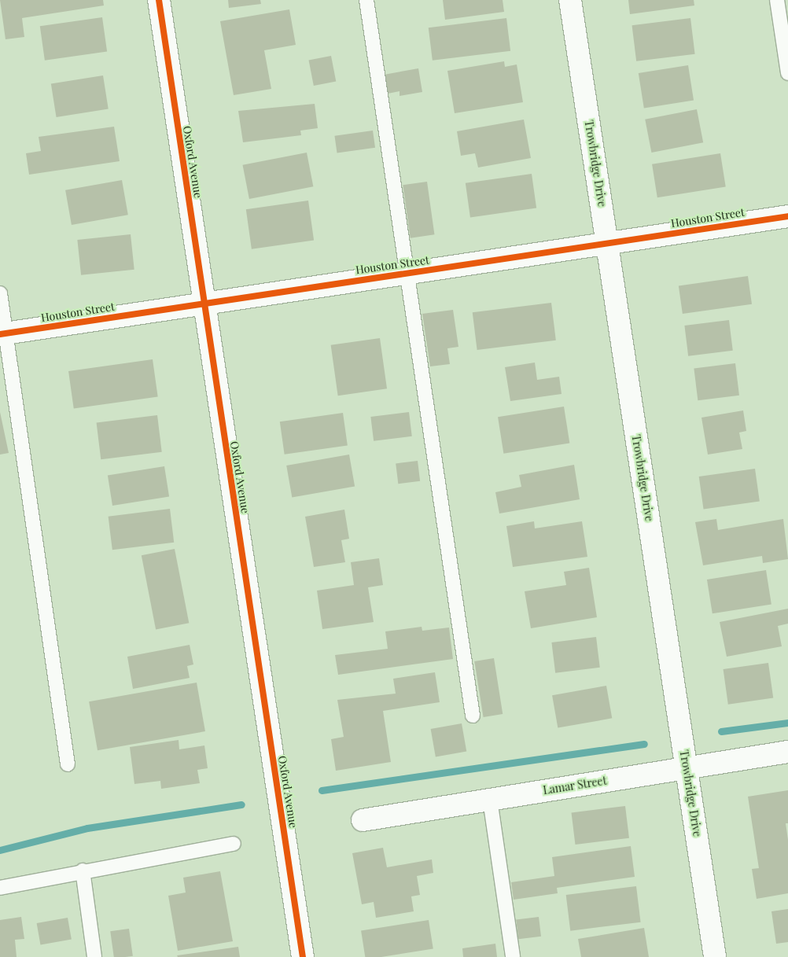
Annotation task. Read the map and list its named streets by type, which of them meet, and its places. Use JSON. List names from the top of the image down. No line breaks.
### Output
{"streets":{"street":["Oxford Avenue","Trowbridge Drive","Houston Street","Lamar Street"]},"crossings":[["Oxford Avenue","Houston Street"],["Trowbridge Drive","Houston Street"],["Trowbridge Drive","Lamar Street"]]}
